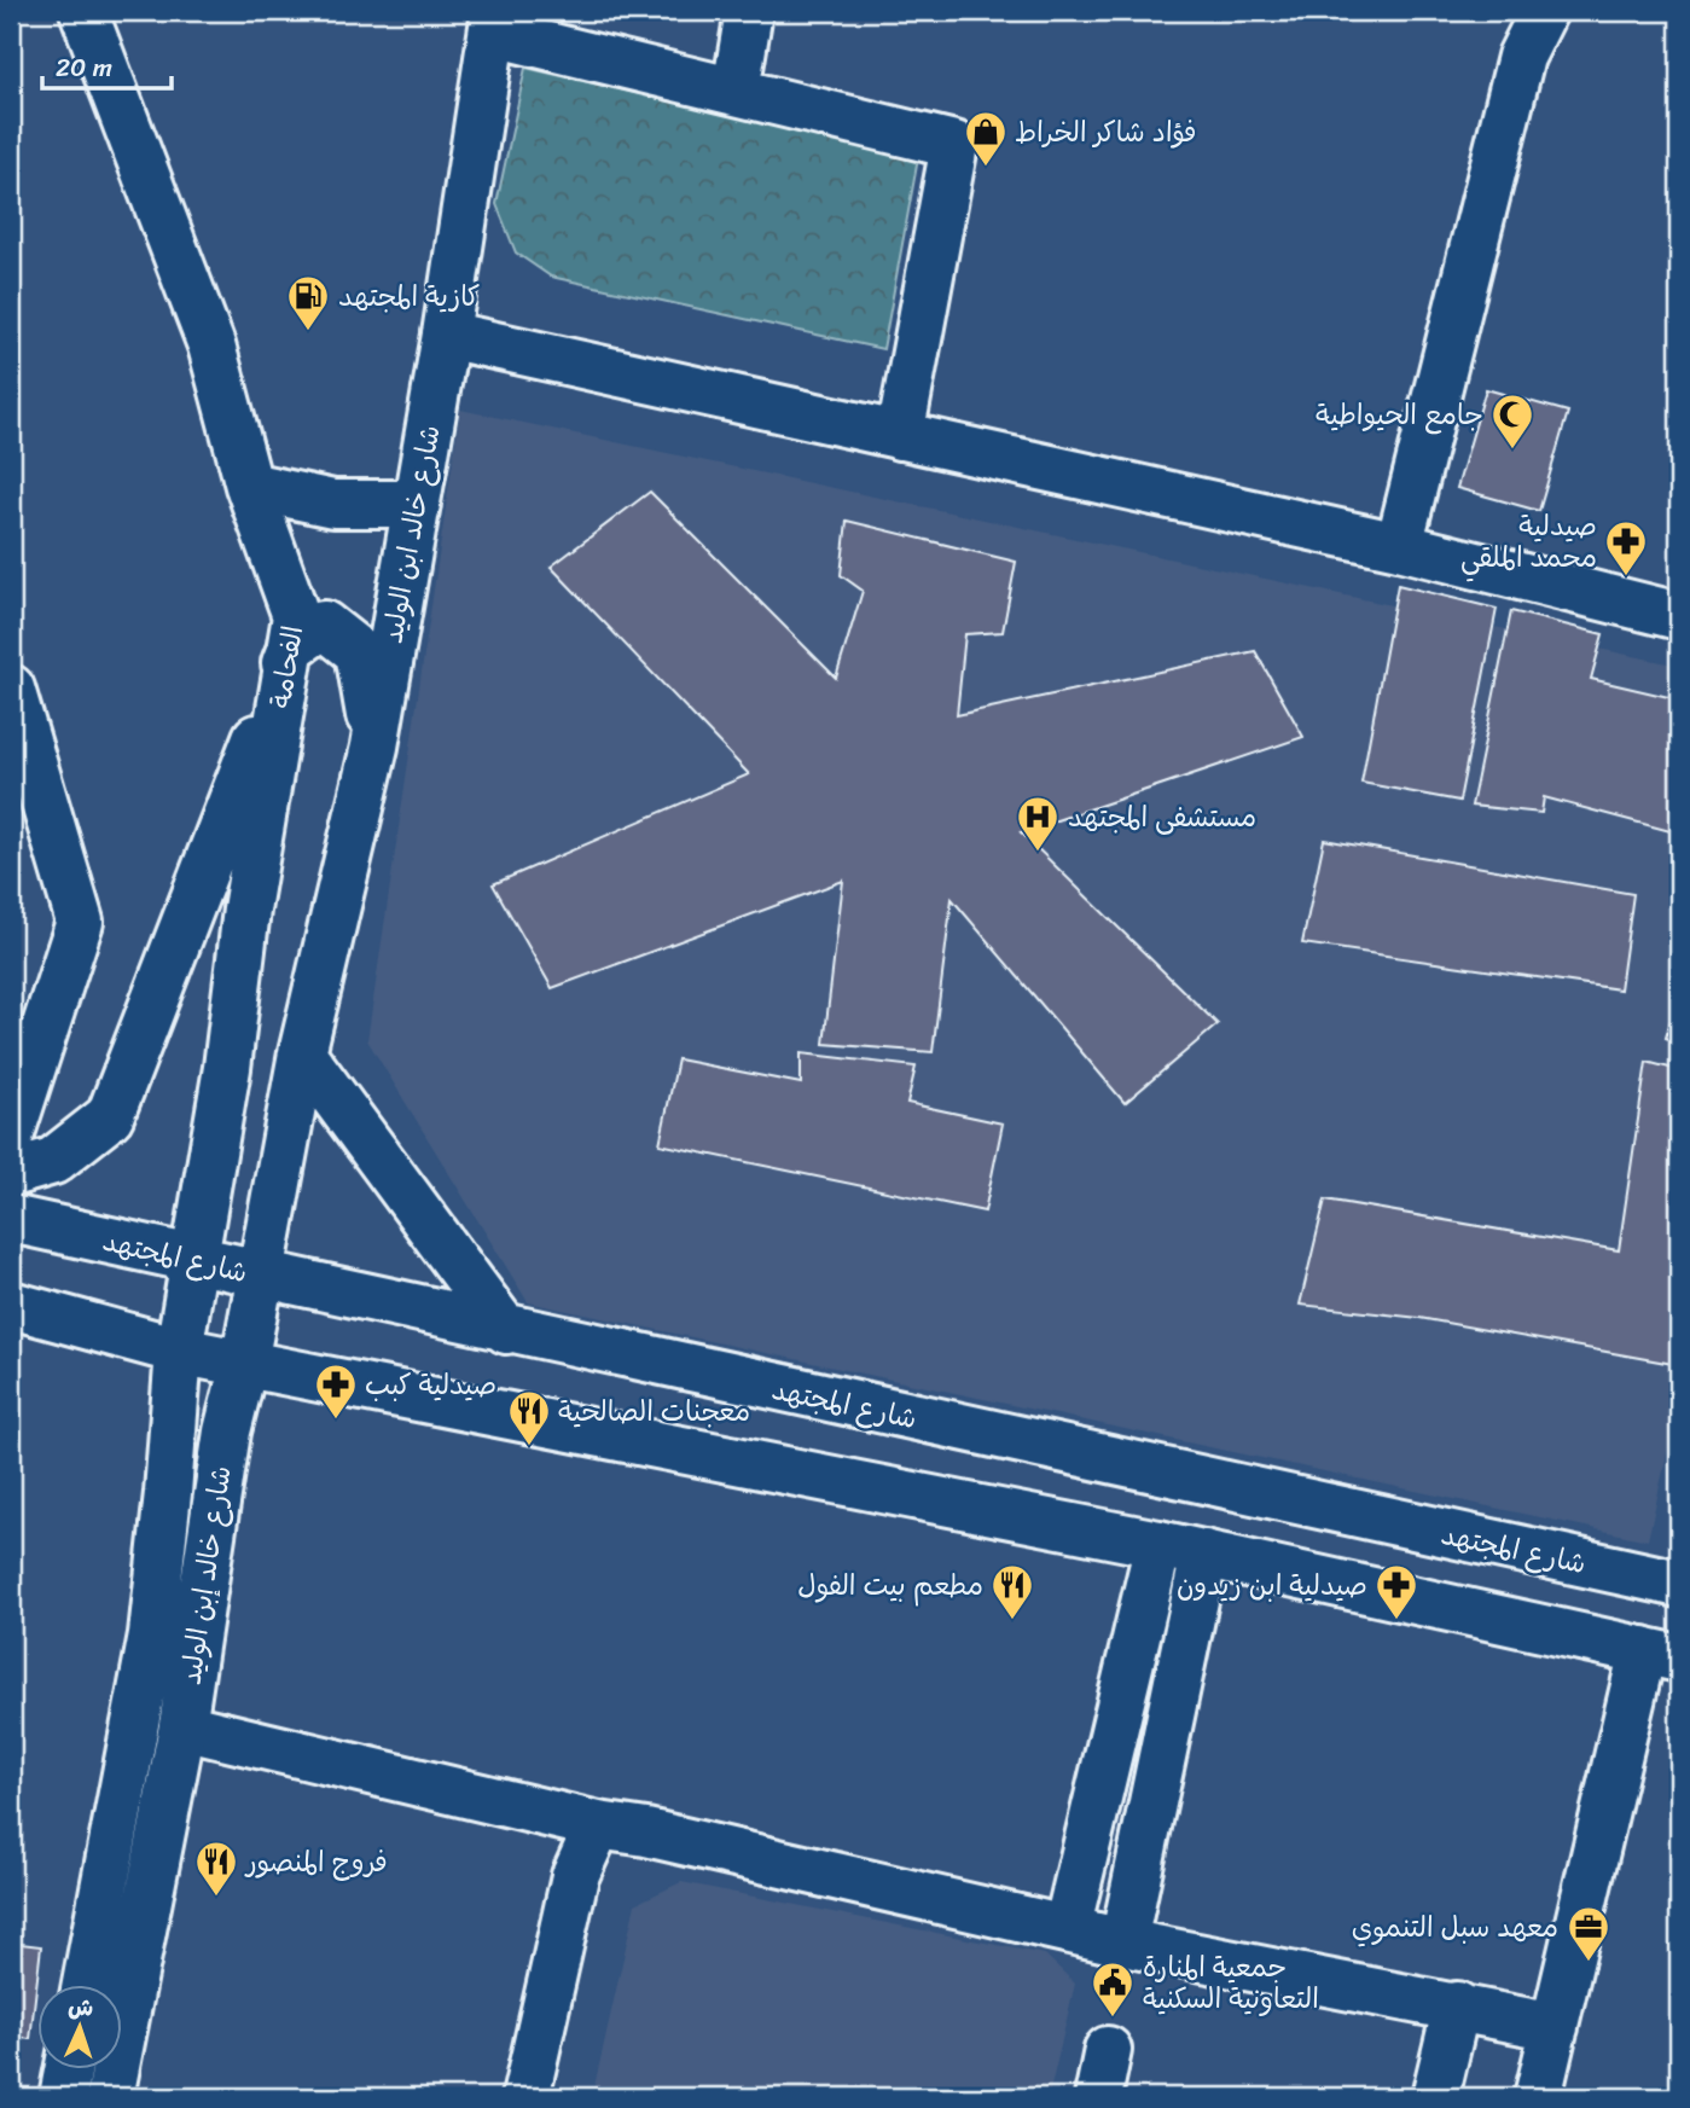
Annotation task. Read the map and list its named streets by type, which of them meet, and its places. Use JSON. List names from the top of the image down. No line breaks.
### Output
{"streets":{"main road":["شارع خالد ابن الوليد","الفحامة","شارع المجتهد","شارع خالد إبن الوليد"]},"crossings":[["شارع خالد ابن الوليد","شارع خالد إبن الوليد"],["الفحامة","شارع المجتهد"],["الفحامة","شارع خالد إبن الوليد"],["شارع المجتهد","شارع خالد إبن الوليد"]],"places":{"shop":["فؤاد شاكر الخراط"],"fuel station":["كازية المجتهد"],"mosque":["جامع الحيواطية"],"pharmacy":["صيدلية محمد الملقي","صيدلية كبب","صيدلية ابن زيدون"],"hospital":["مستشفى المجتهد"],"restaurant":["معجنات الصالحية","مطعم بيت الفول","فروج المنصور"],"office":["معهد سبل التنموي"],"public building":["جمعية المنارة التعاونية السكنية"]},"scale_bar":"20 m","north":"top"}
